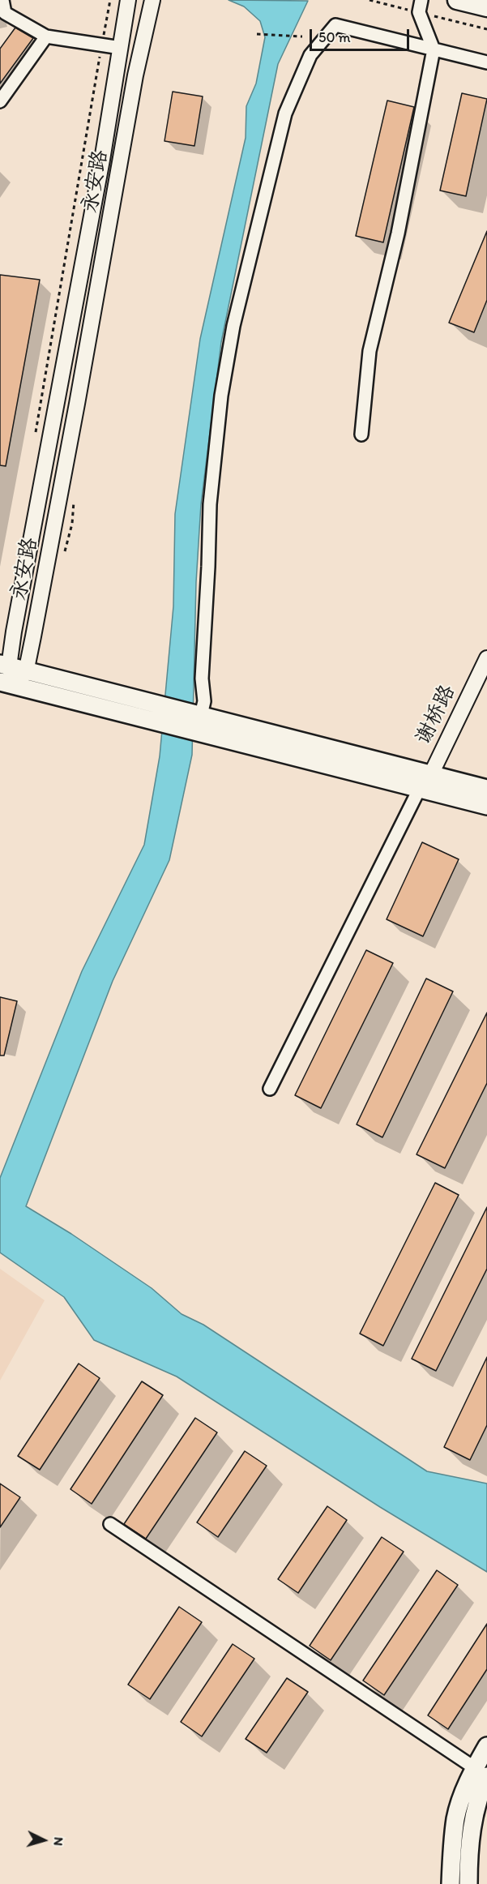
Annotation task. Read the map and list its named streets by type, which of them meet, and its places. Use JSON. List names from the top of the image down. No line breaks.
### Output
{"streets":{"street":["永安路","谢桥路"]},"scale_bar":"50 m","north":"right"}
